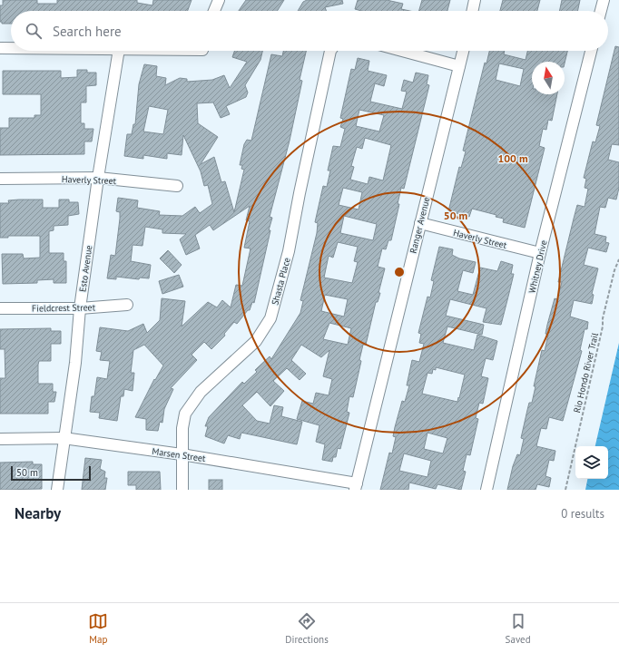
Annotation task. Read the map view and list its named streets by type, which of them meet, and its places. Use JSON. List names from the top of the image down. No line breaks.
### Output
{"streets":{"street":["Haverly Street","Ranger Avenue","Whitney Drive","Esto Avenue","Shasta Place","Fieldcrest Street","Marsen Street"],"path":["Rio Hondo River Trail"]},"crossings":[["Haverly Street","Ranger Avenue"],["Haverly Street","Whitney Drive"],["Haverly Street","Esto Avenue"],["Ranger Avenue","Marsen Street"],["Esto Avenue","Fieldcrest Street"],["Esto Avenue","Marsen Street"],["Shasta Place","Marsen Street"]],"scale_bar":"50 m","north":"top","page":{"search":"Search here","scale":"50 m","heading":["Nearby","0 results"],"nav":["Map","Directions","Saved"]},"rings":["100 m","50 m"]}
